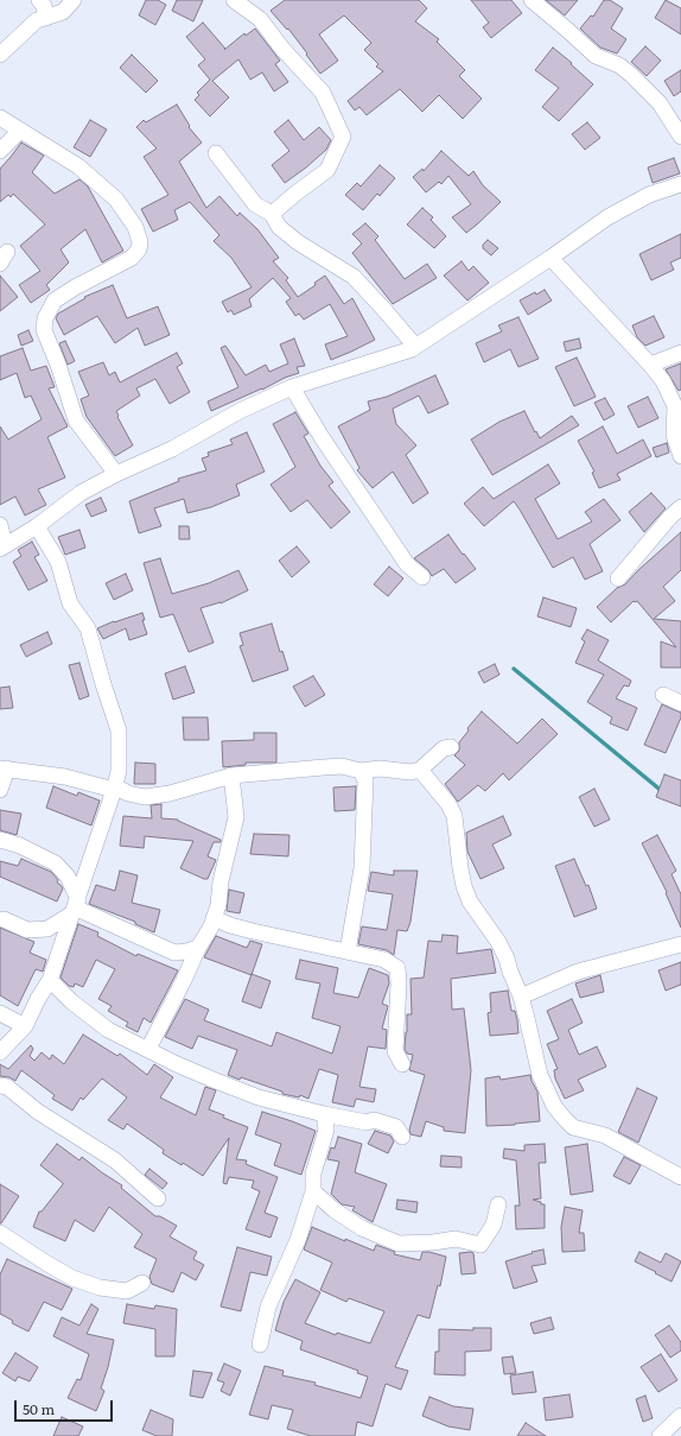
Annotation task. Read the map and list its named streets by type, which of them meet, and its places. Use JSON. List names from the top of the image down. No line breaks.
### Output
{"scale_bar":"50 m"}
